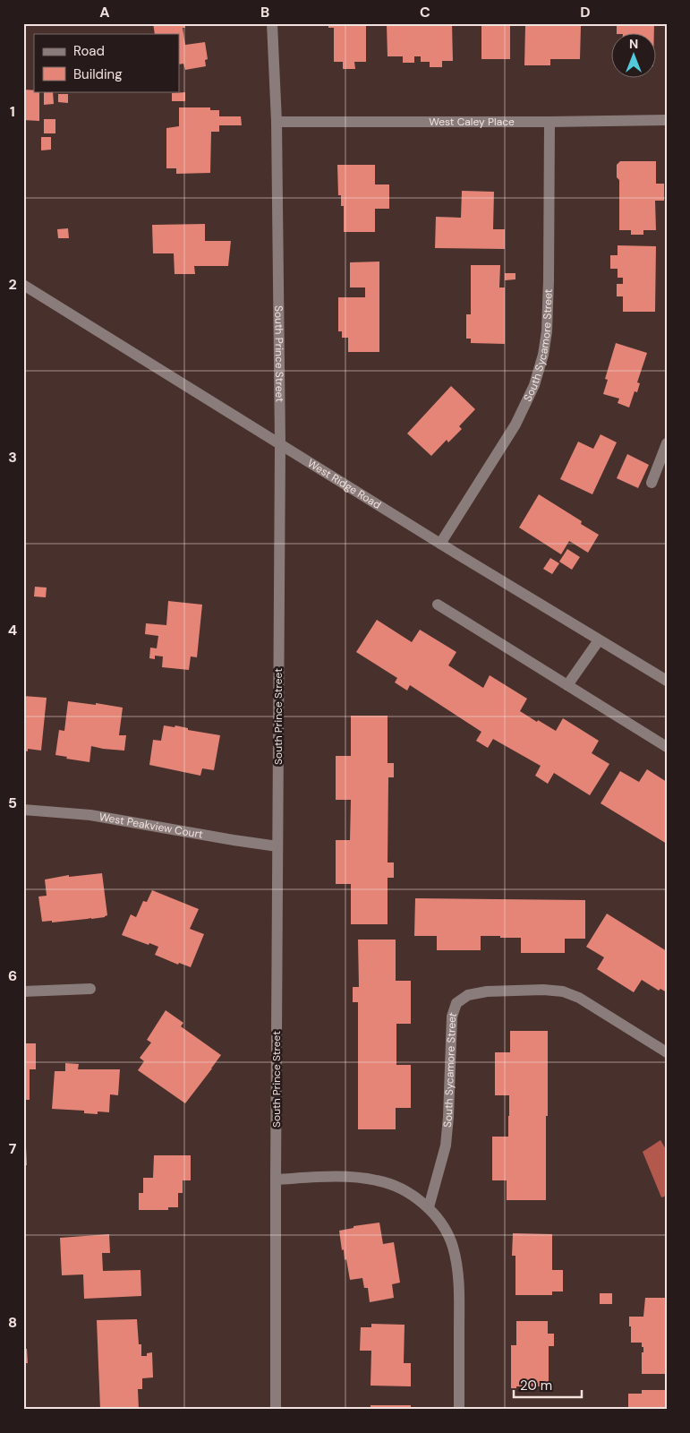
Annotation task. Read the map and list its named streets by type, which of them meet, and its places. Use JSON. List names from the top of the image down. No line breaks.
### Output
{"streets":{"street":["West Caley Place","South Sycamore Street","South Prince Street","West Ridge Road","West Peakview Court"]},"crossings":[["West Caley Place","South Sycamore Street"],["West Caley Place","South Prince Street"],["South Sycamore Street","West Ridge Road"],["South Prince Street","West Ridge Road"],["South Prince Street","West Peakview Court"]],"legend":["Road","Building"],"scale_bar":"20 m","north":"top","grid":{"columns":["A","B","C","D"],"rows":["1","2","3","4","5","6","7","8"]}}
